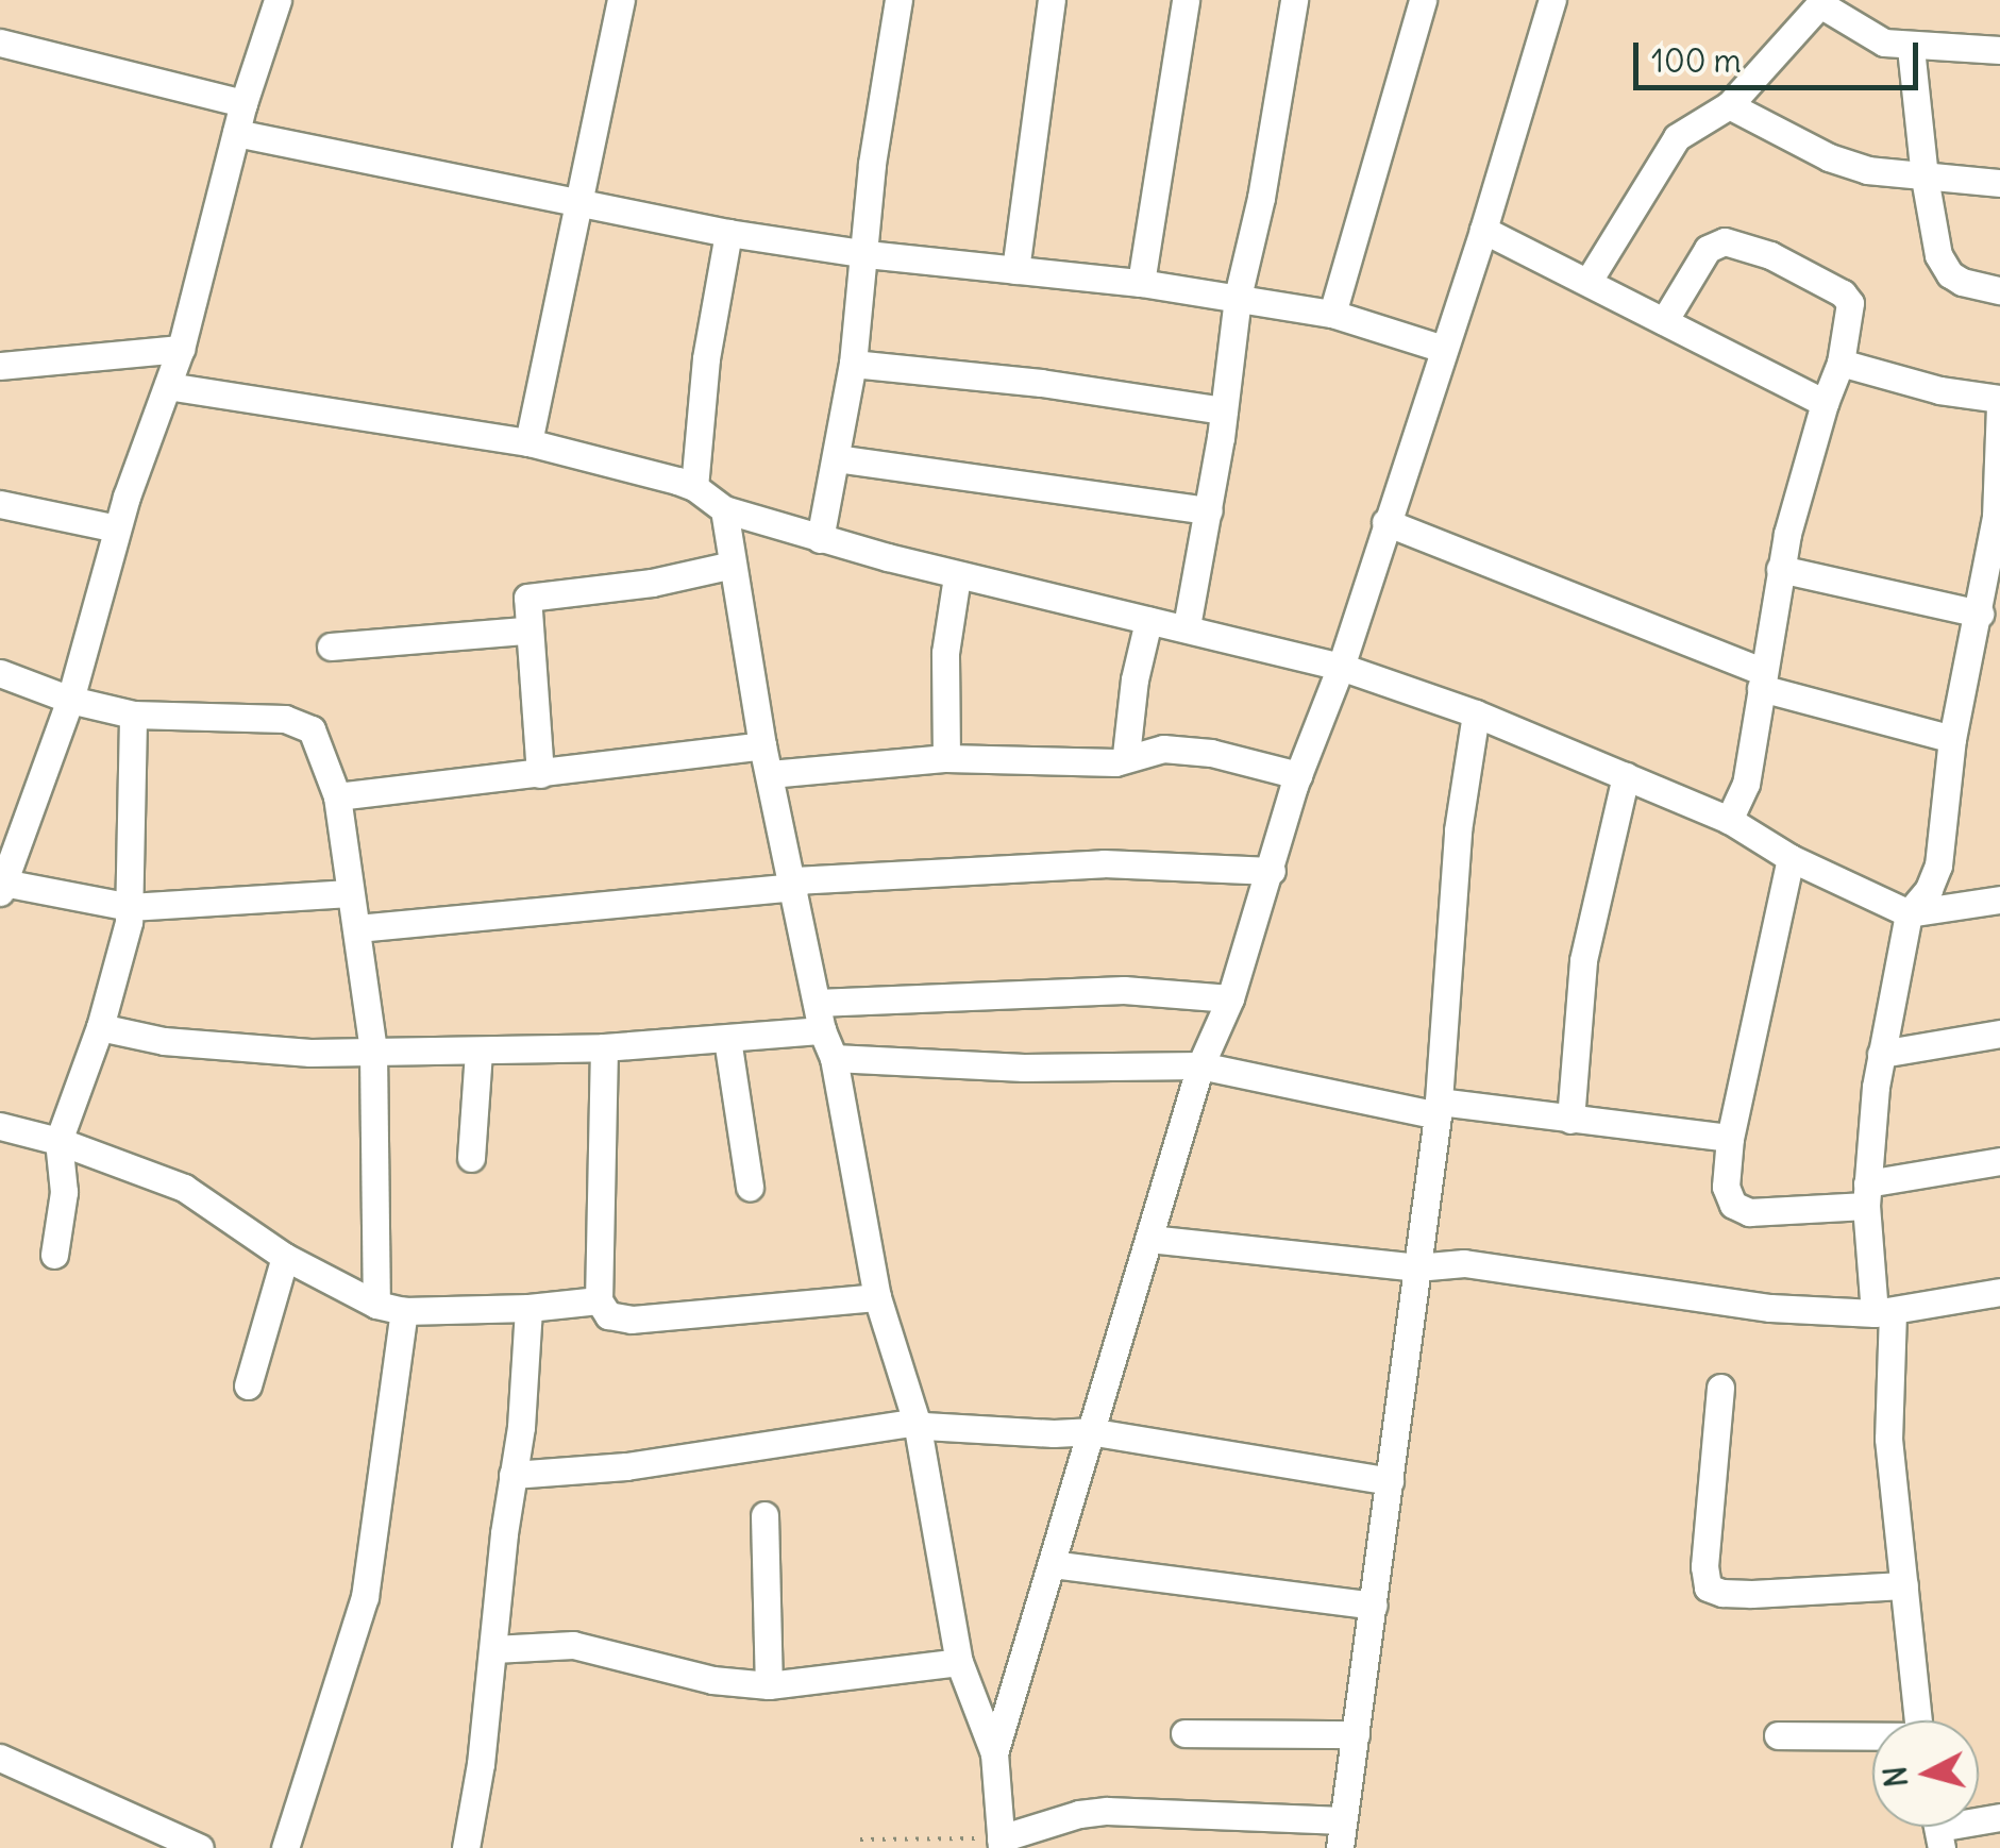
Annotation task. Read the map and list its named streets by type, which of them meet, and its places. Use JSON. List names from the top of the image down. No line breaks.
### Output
{"scale_bar":"100 m","north":"left"}
